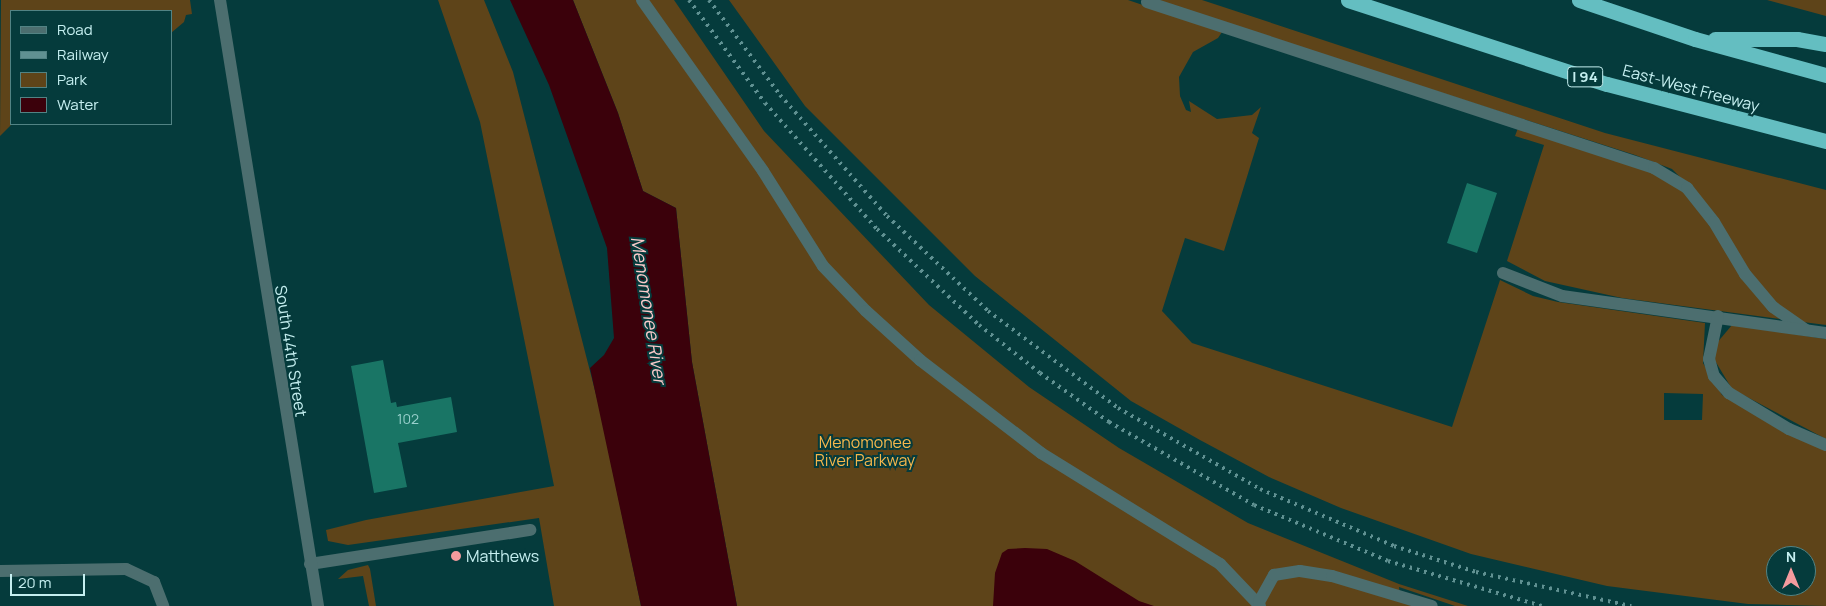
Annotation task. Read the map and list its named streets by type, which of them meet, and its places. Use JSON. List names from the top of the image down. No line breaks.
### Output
{"streets":{"highway":["I 94","East-West Freeway"],"street":["South 44th Street"]},"water":["Menomonee River"],"parks":["Menomonee River Parkway"],"places":["Matthews"],"house_numbers":["102"],"legend":["Road","Railway","Park","Water"],"scale_bar":"20 m","north":"top"}
